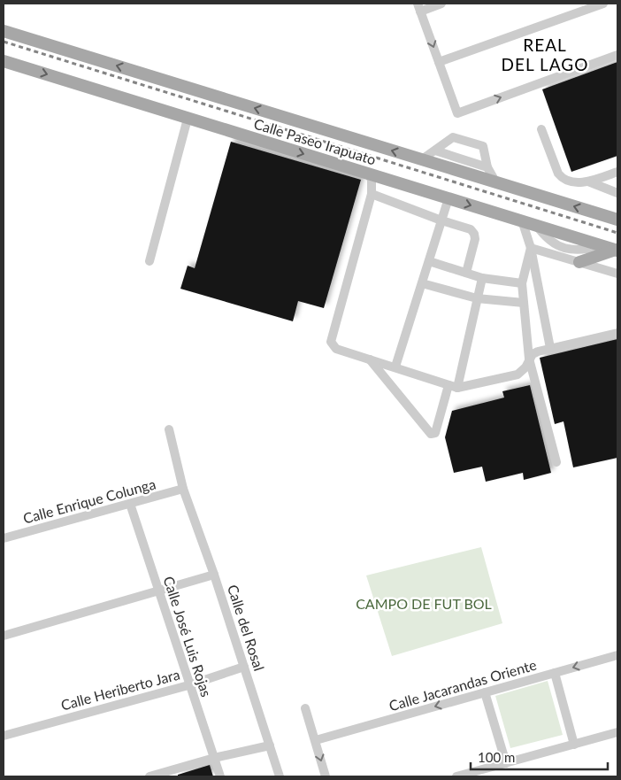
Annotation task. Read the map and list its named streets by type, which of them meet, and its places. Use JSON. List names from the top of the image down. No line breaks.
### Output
{"streets":{"main road":["Calle Paseo Irapuato"],"street":["Calle Enrique Colunga","Calle del Rosal","Calle José Luis Rojas","Calle Jacarandas Oriente","Calle Heriberto Jara"]},"crossings":[["Calle Enrique Colunga","Calle del Rosal"],["Calle Enrique Colunga","Calle José Luis Rojas"],["Calle del Rosal","Calle Heriberto Jara"],["Calle José Luis Rojas","Calle Heriberto Jara"]],"districts":["REAL DEL LAGO"],"parks":["CAMPO DE FUT BOL"],"scale_bar":"100 m"}
